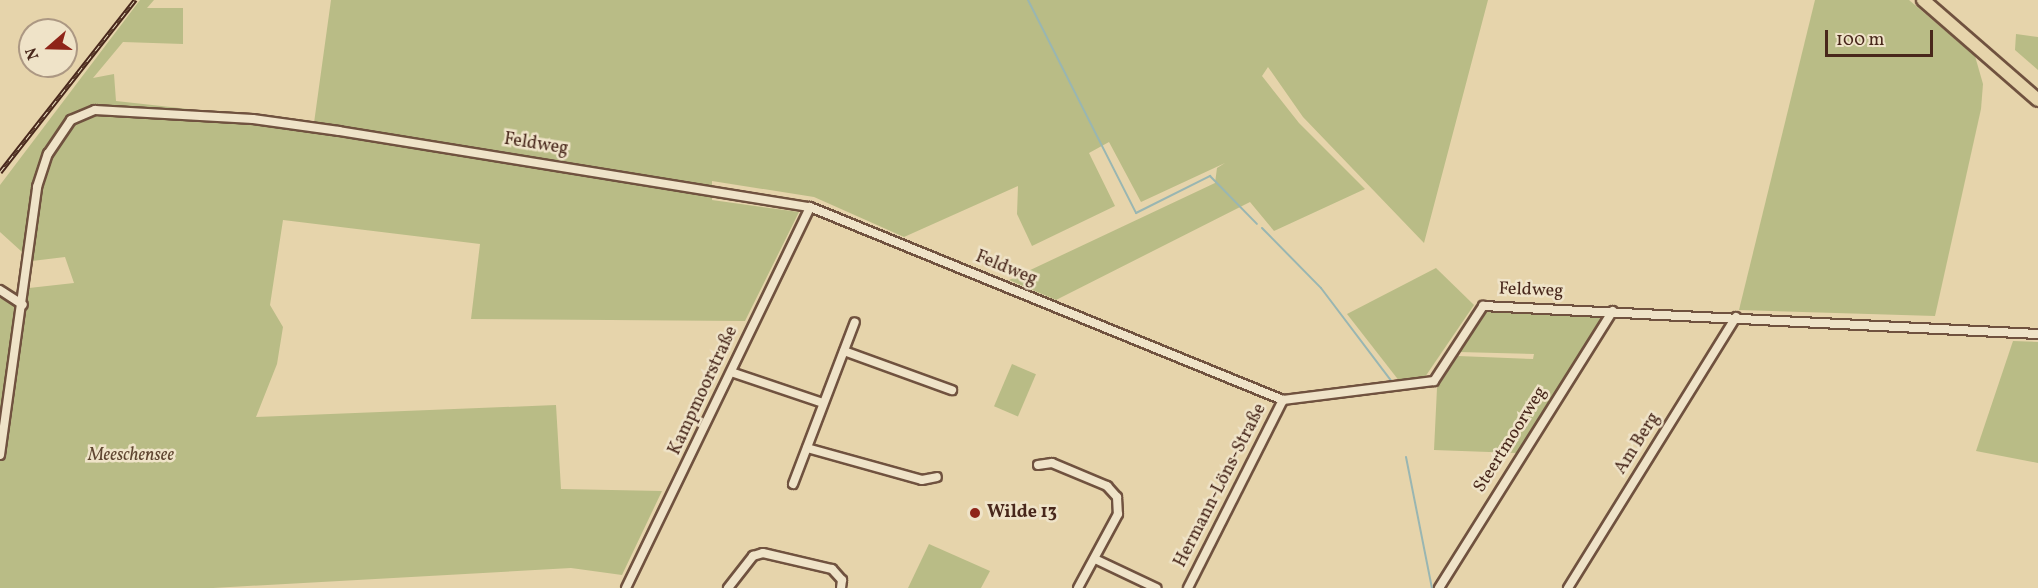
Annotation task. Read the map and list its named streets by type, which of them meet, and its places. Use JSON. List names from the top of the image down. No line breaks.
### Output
{"streets":{"street":["Feldweg","Kampmoorstraße","Steertmoorweg","Am Berg","Hermann-Löns-Straße"]},"crossings":[["Feldweg","Kampmoorstraße"],["Feldweg","Steertmoorweg"],["Feldweg","Am Berg"],["Feldweg","Hermann-Löns-Straße"]],"parks":["Meeschensee"],"places":["Wilde 13"],"scale_bar":"100 m","north":"left"}
